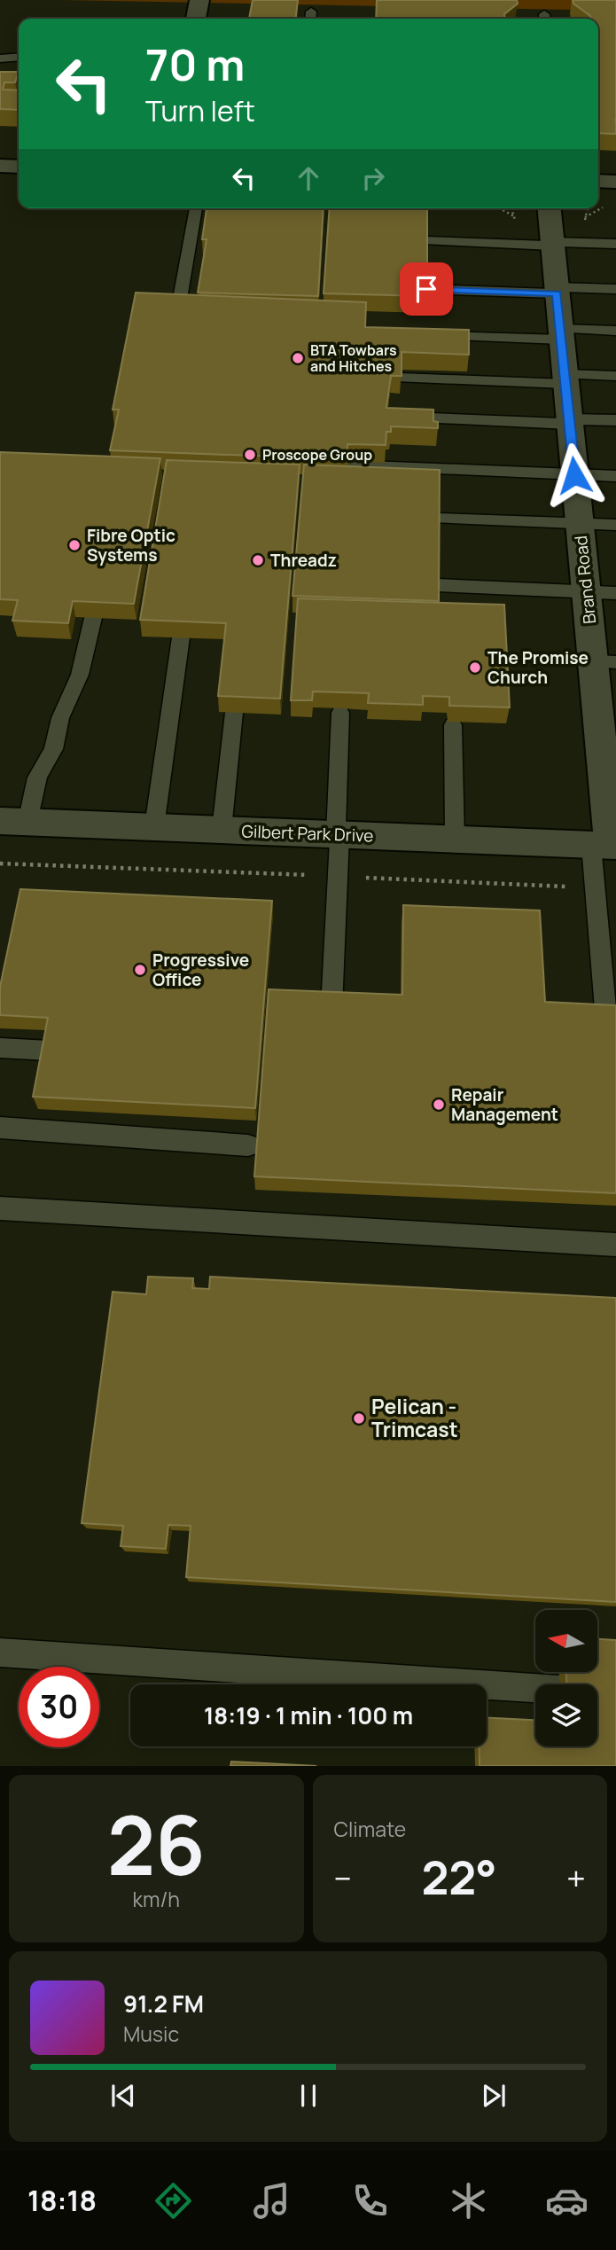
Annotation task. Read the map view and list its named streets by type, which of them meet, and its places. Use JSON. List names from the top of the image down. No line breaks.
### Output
{"streets":{"street":["Brand Road","Gilbert Park Drive"]},"crossings":[["Brand Road","Gilbert Park Drive"]],"places":["BTA Towbars and Hitches","Proscope Group","Fibre Optic Systems","Threadz","The Promise Church","Progressive Office","Repair Management","Pelican - Trimcast"],"north":"left","page":{"turn":["70 m","Turn left"],"limit":"30","trip":"18:19 · 1 min · 100 m","tile":[["26","km/h"],"Climate"],"heat":["−","22°","+"],"song":["91.2 FM","Music"],"tabs":"18:18"}}
